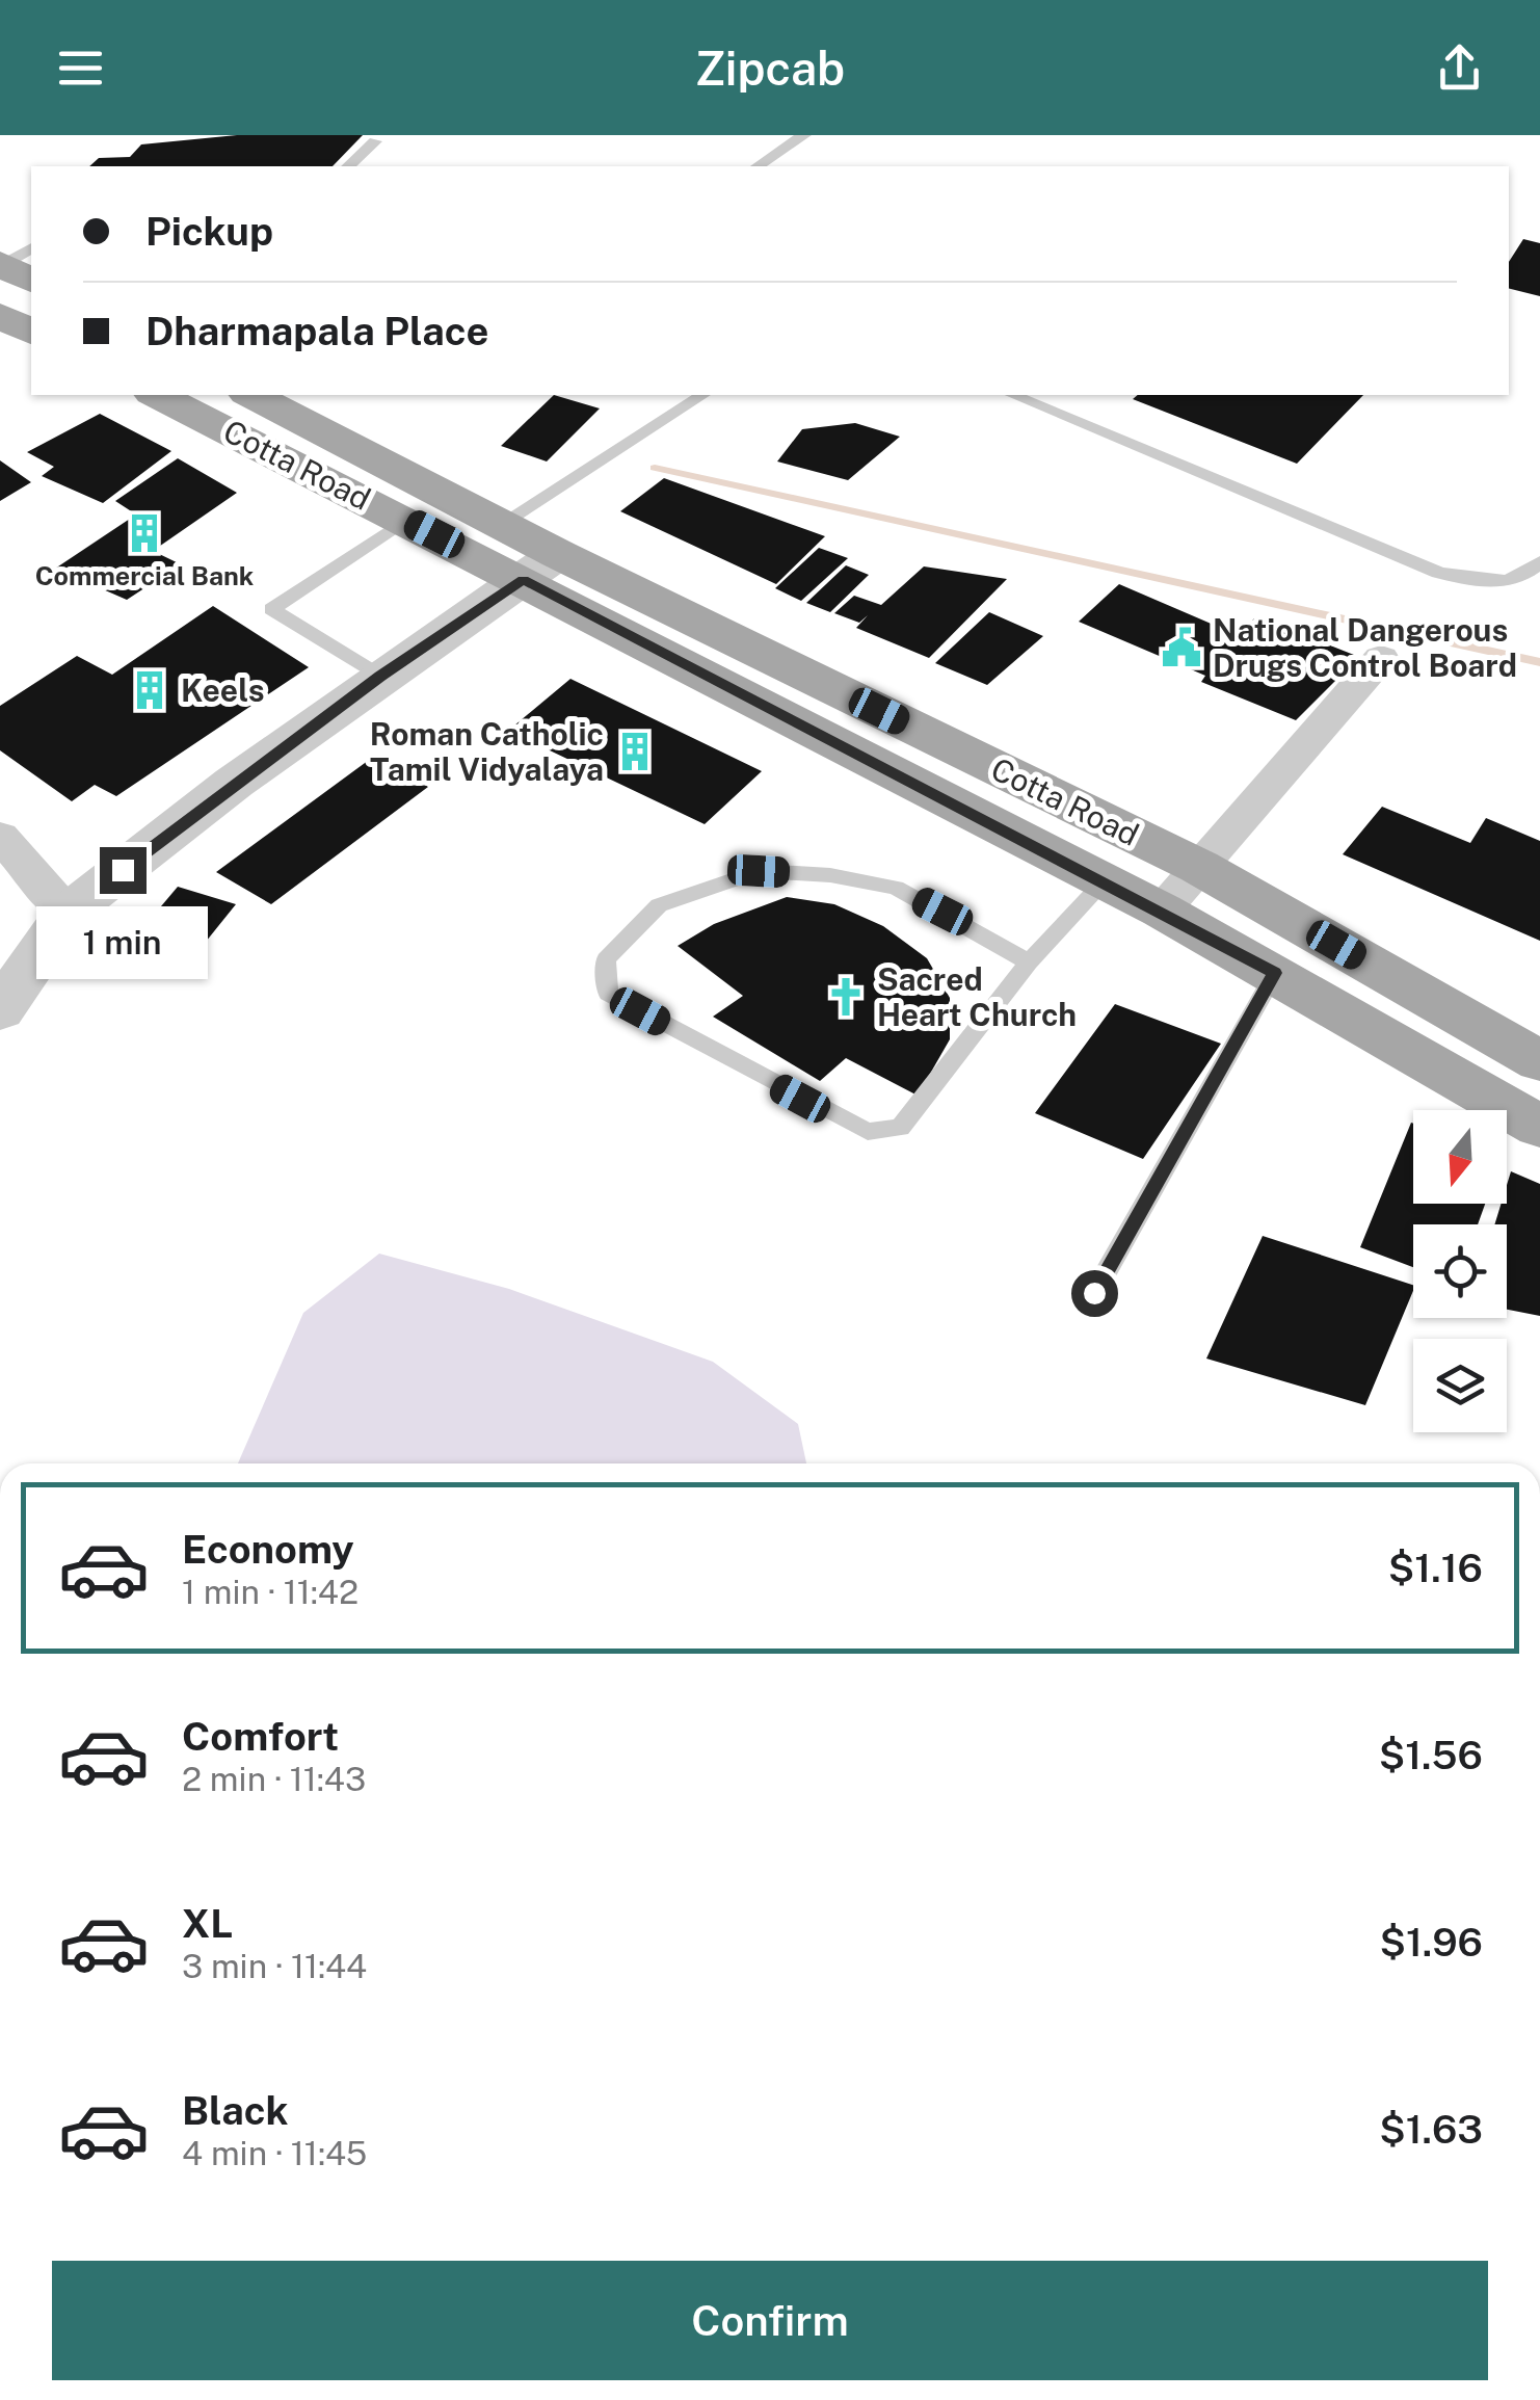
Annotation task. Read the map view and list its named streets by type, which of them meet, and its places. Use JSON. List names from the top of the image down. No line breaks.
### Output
{"streets":{"main road":["Cotta Road"]},"places":{"building":["Commercial Bank","Keels","Roman Catholic Tamil Vidyalaya"],"public building":["National Dangerous Drugs Control Board"],"church":["Sacred Heart Church"]},"north":"bottom","page":{"header":"Zipcab","banner":["Pickup","Dharmapala Place"],"bubble":"1 min","list":[{"name":"Economy","note":"1 min · 11:42","value":"$1.16"},{"name":"Comfort","note":"2 min · 11:43","value":"$1.56"},{"name":"XL","note":"3 min · 11:44","value":"$1.96"},{"name":"Black","note":"4 min · 11:45","value":"$1.63"}],"buttons":"Confirm"}}
